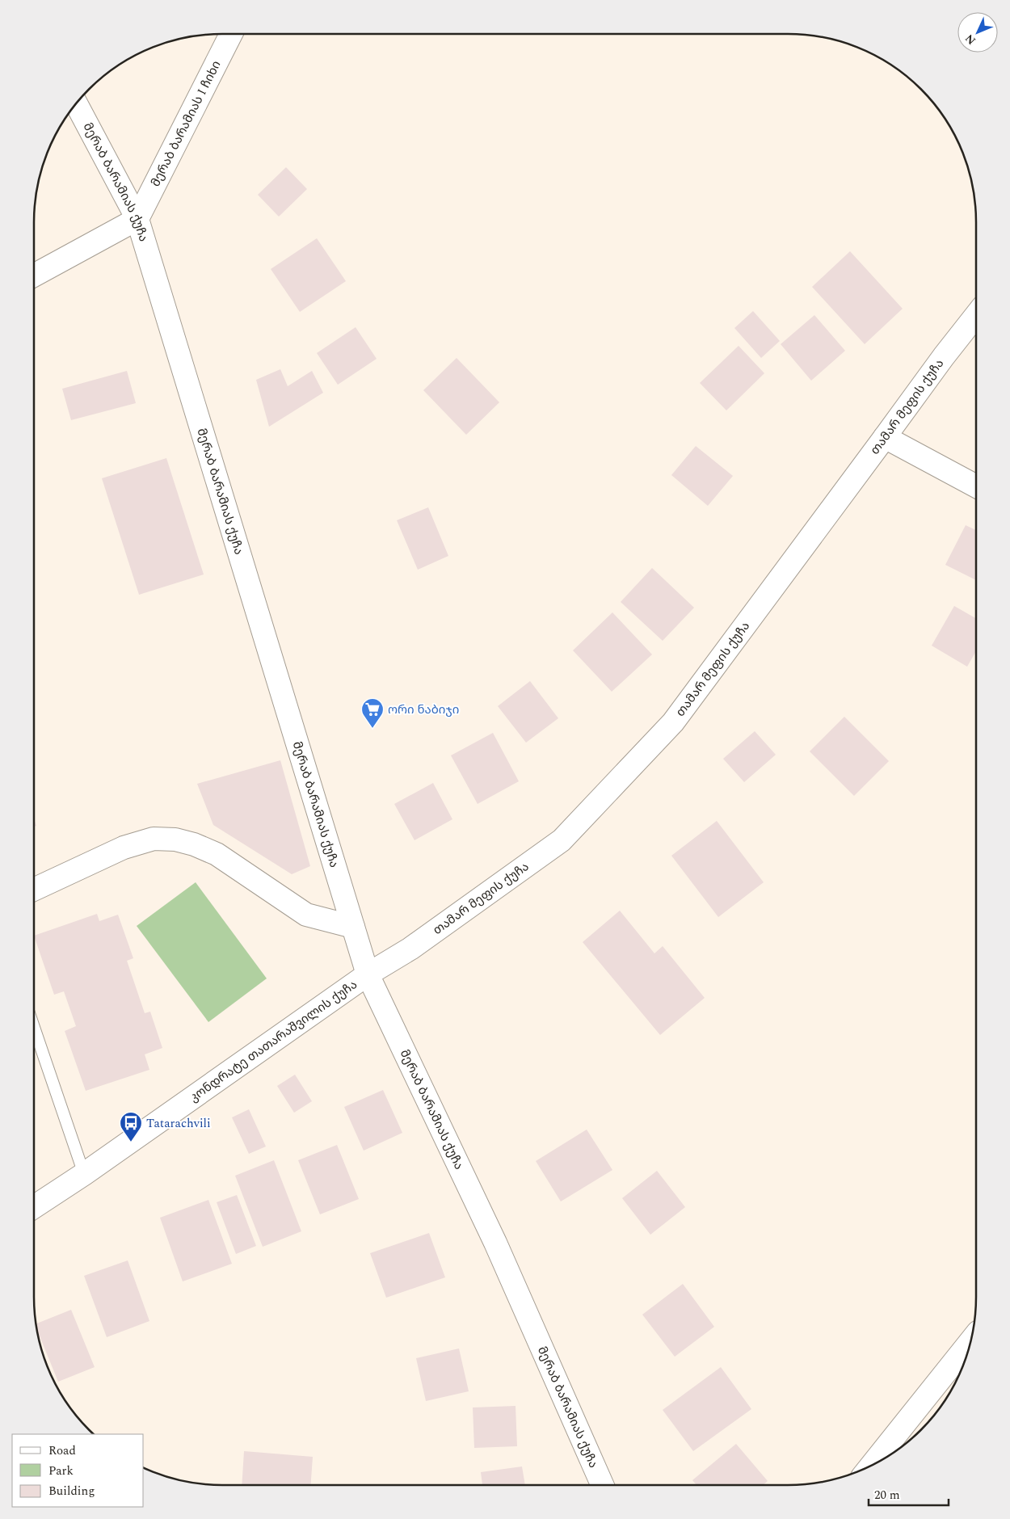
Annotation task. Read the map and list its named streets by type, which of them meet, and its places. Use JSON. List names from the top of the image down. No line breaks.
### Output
{"streets":{"street":["მერაბ ბარამიას I ჩიხი","მერაბ ბარამიას ქუჩა","თამარ მეფის ქუჩა","კონდრატე თათარაშვილის ქუჩა"]},"crossings":[["მერაბ ბარამიას I ჩიხი","მერაბ ბარამიას ქუჩა"],["მერაბ ბარამიას ქუჩა","თამარ მეფის ქუჩა"],["მერაბ ბარამიას ქუჩა","კონდრატე თათარაშვილის ქუჩა"],["თამარ მეფის ქუჩა","კონდრატე თათარაშვილის ქუჩა"]],"places":{"supermarket":["ორი ნაბიჯი"],"bus stop":["Tatarachvili"]},"legend":["Road","Park","Building"],"scale_bar":"20 m","north":"bottom left"}
